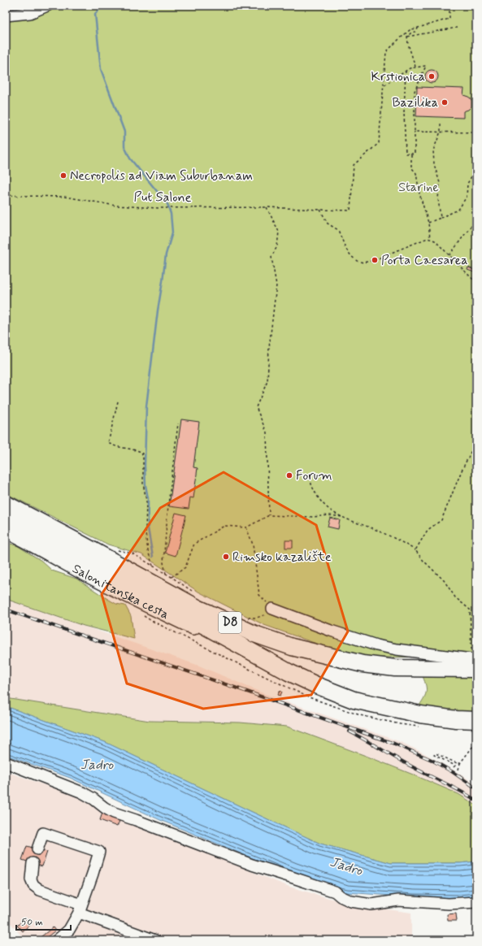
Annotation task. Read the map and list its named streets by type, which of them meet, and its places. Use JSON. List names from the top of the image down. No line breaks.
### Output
{"streets":{"highway":["D8"],"main road":["Salonitanska cesta"],"path":["Put Salone"]},"crossings":[["Salonitanska cesta","D8"]],"water":["Jadro"],"parks":["Starine"],"places":["Krstionica","Bazilika","Necropolis ad Viam Suburbanam","Porta Caesarea","Forum","Rimsko kazalište"],"scale_bar":"50 m"}
